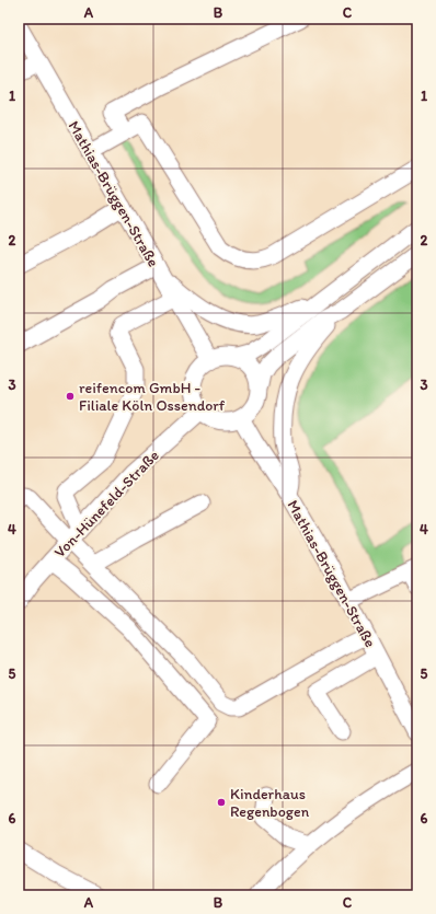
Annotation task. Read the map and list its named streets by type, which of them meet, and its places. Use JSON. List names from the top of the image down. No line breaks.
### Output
{"streets":{"street":["Mathias-Brüggen-Straße","Von-Hünefeld-Straße"]},"crossings":[["Mathias-Brüggen-Straße","Von-Hünefeld-Straße"]],"places":["reifencom GmbH - Filiale Köln Ossendorf","Kinderhaus Regenbogen"],"grid":{"columns":["A","B","C"],"rows":["1","2","3","4","5","6"]}}
